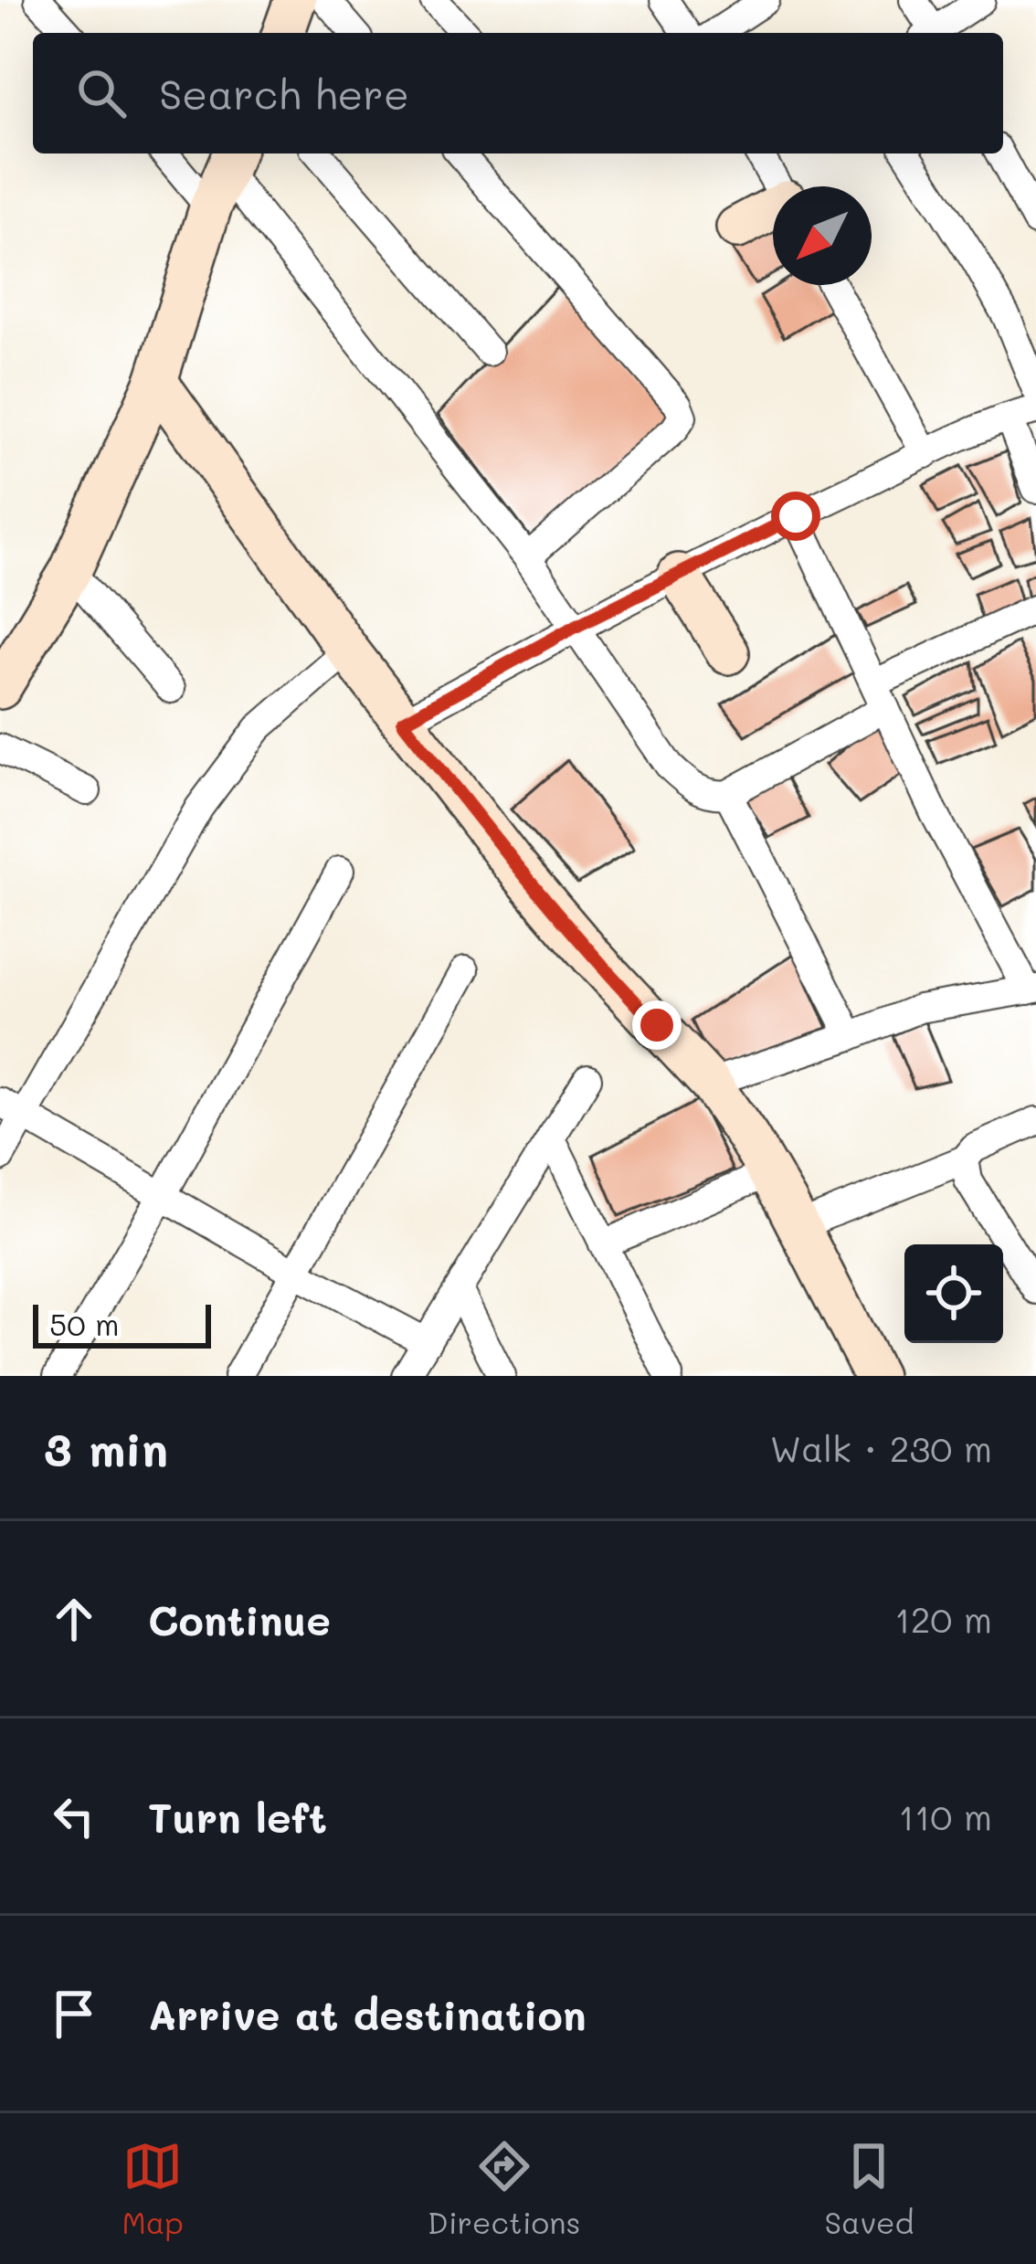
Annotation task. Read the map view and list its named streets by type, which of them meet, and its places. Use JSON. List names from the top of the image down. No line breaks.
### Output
{"scale_bar":"50 m","north":"bottom left","page":{"search":"Search here","scale":"50 m","heading":["3 min","Walk · 230 m"],"list":[["Continue","120 m"],["Turn left","110 m"],"Arrive at destination"],"nav":["Map","Directions","Saved"]}}
